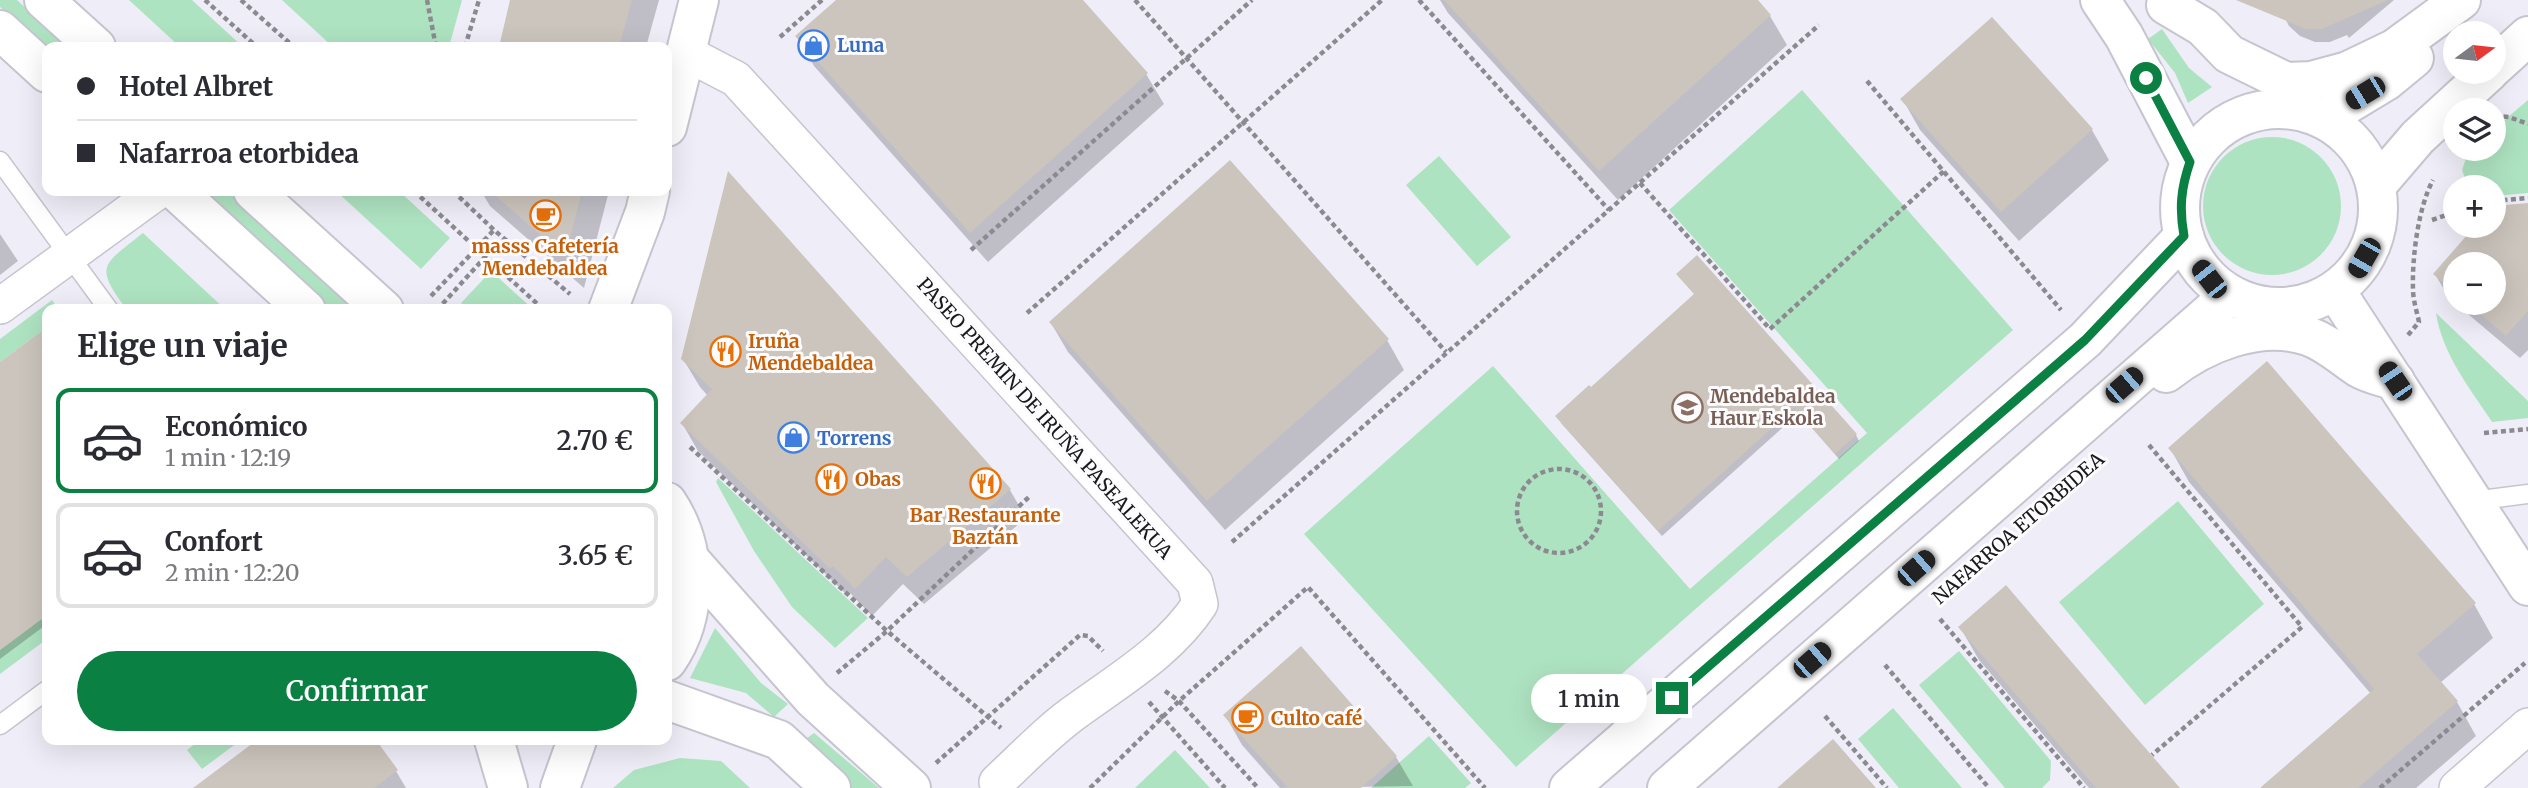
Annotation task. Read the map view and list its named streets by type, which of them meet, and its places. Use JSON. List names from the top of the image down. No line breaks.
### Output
{"streets":{"main road":["NAFARROA ETORBIDEA"],"street":["PASEO PREMIN DE IRUÑA PASEALEKUA"]},"places":{"shop":["Luna","Torrens"],"cafe":["masss Cafetería Mendebaldea","Culto café"],"restaurant":["Iruña Mendebaldea","Obas","Bar Restaurante Baztán"],"school or university":["Mendebaldea Haur Eskola"]},"north":"right","page":{"map_buttons":["+","−"],"banner":["Hotel Albret","Nafarroa etorbidea"],"heading":"Elige un viaje","list":[{"name":"Económico","note":"1 min · 12:19","value":"2.70 €"},{"name":"Confort","note":"2 min · 12:20","value":"3.65 €"}],"buttons":"Confirmar","bubble":"1 min"}}
